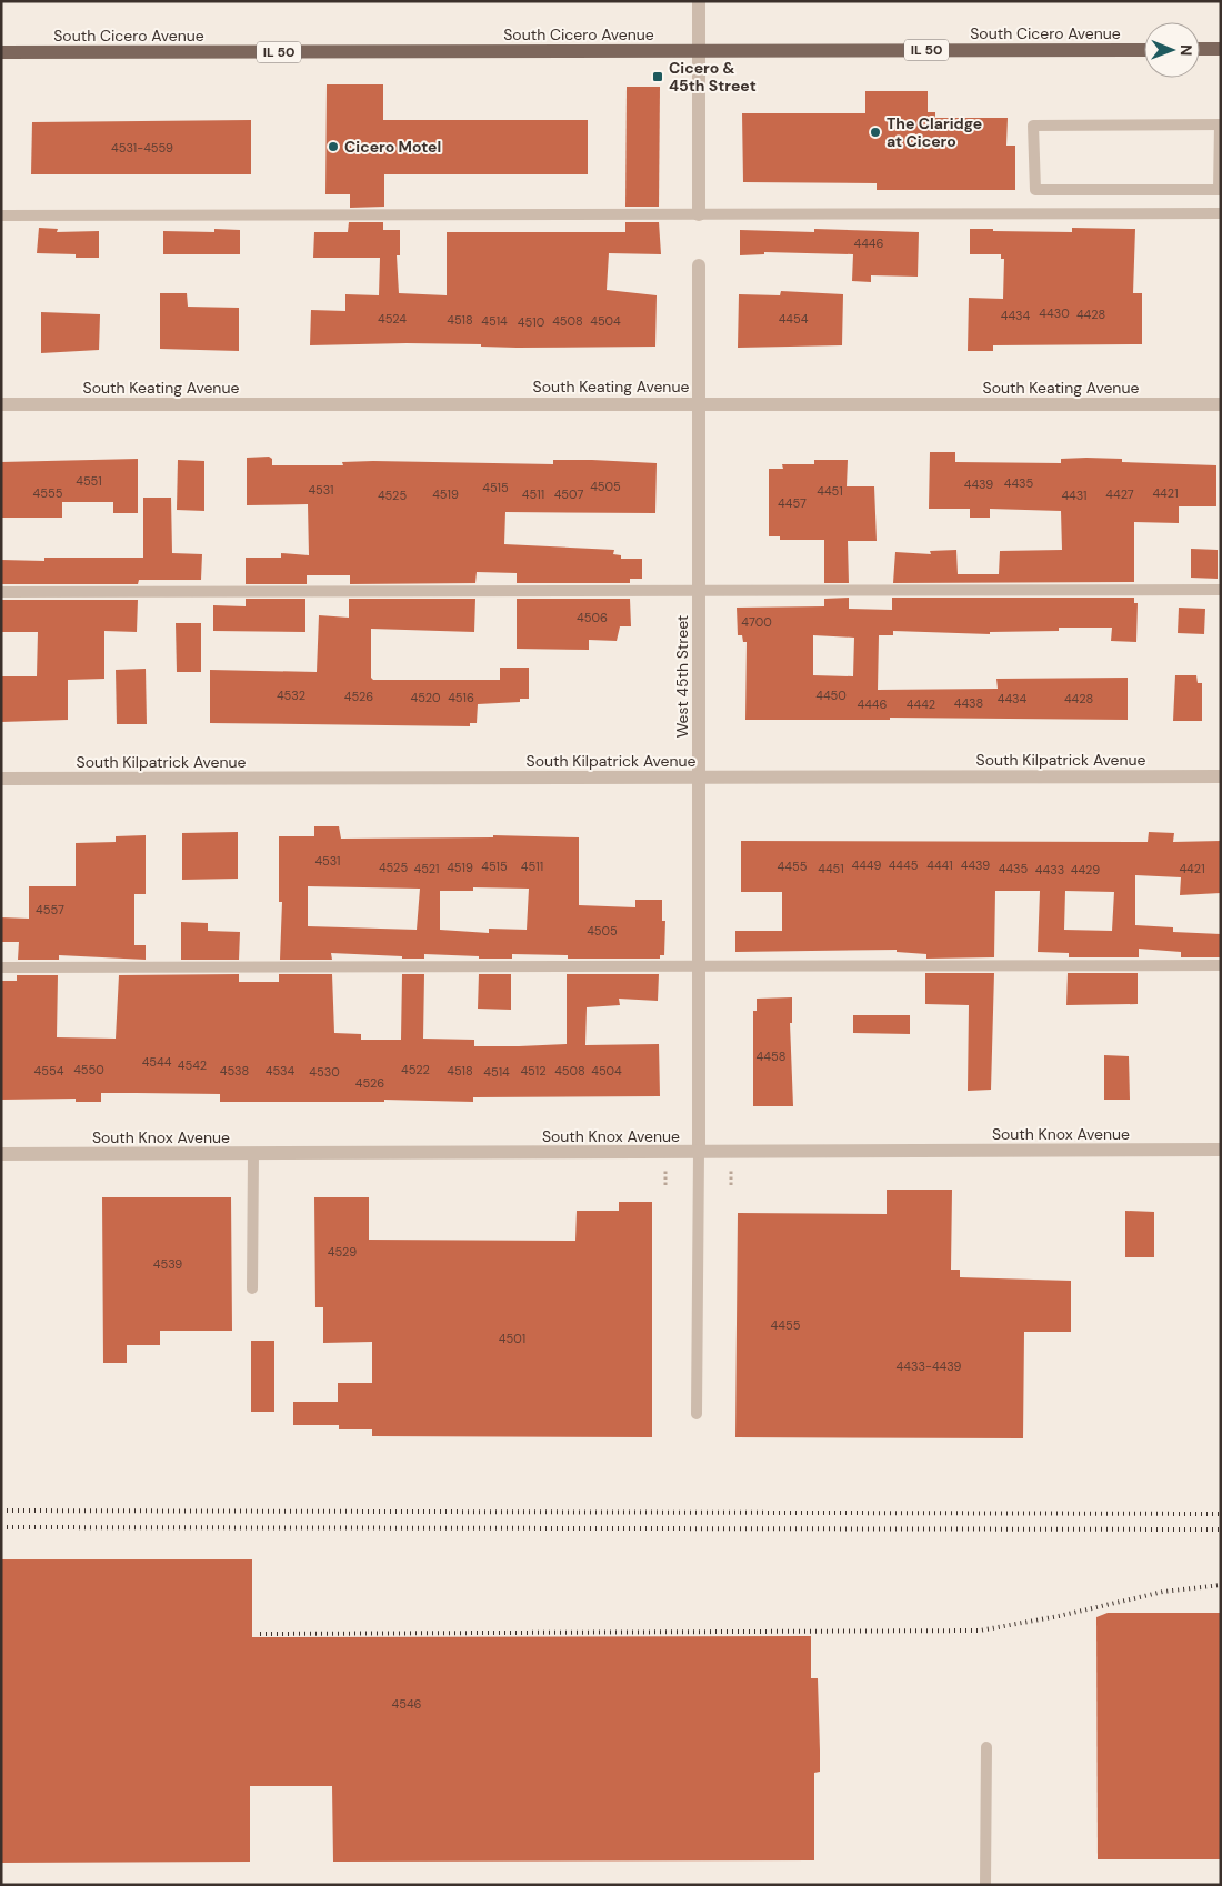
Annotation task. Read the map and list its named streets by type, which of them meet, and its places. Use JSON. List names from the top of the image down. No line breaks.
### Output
{"streets":{"main road":["South Cicero Avenue","IL 50"],"street":["South Keating Avenue","West 45th Street","South Kilpatrick Avenue","South Knox Avenue"]},"crossings":[["South Keating Avenue","West 45th Street"],["West 45th Street","South Kilpatrick Avenue"],["West 45th Street","South Knox Avenue"]],"places":{"transit":["Cicero & 45th Street"],"other":["The Claridge at Cicero","Cicero Motel"]},"house_numbers":["4531-4559","4446","4430","4428","4434","4524","4454","4518","4514","4508","4504","4510","4551","4435","4439","4505","4515","4531","4451","4555","4421","4519","4511","4507","4427","4525","4431","4457","4506","4700","4532","4450","4526","4520","4516","4434","4428","4438","4446","4442","4531","4449","4445","4441","4439","4515","4511","4455","4525","4519","4521","4451","4435","4421","4433","4429","4557","4505","4458","4544","4542","4550","4522","4554","4538","4534","4518","4512","4508","4504","4530","4514","4526","4529","4539","4455","4501","4433-4439","4546"],"north":"right"}
